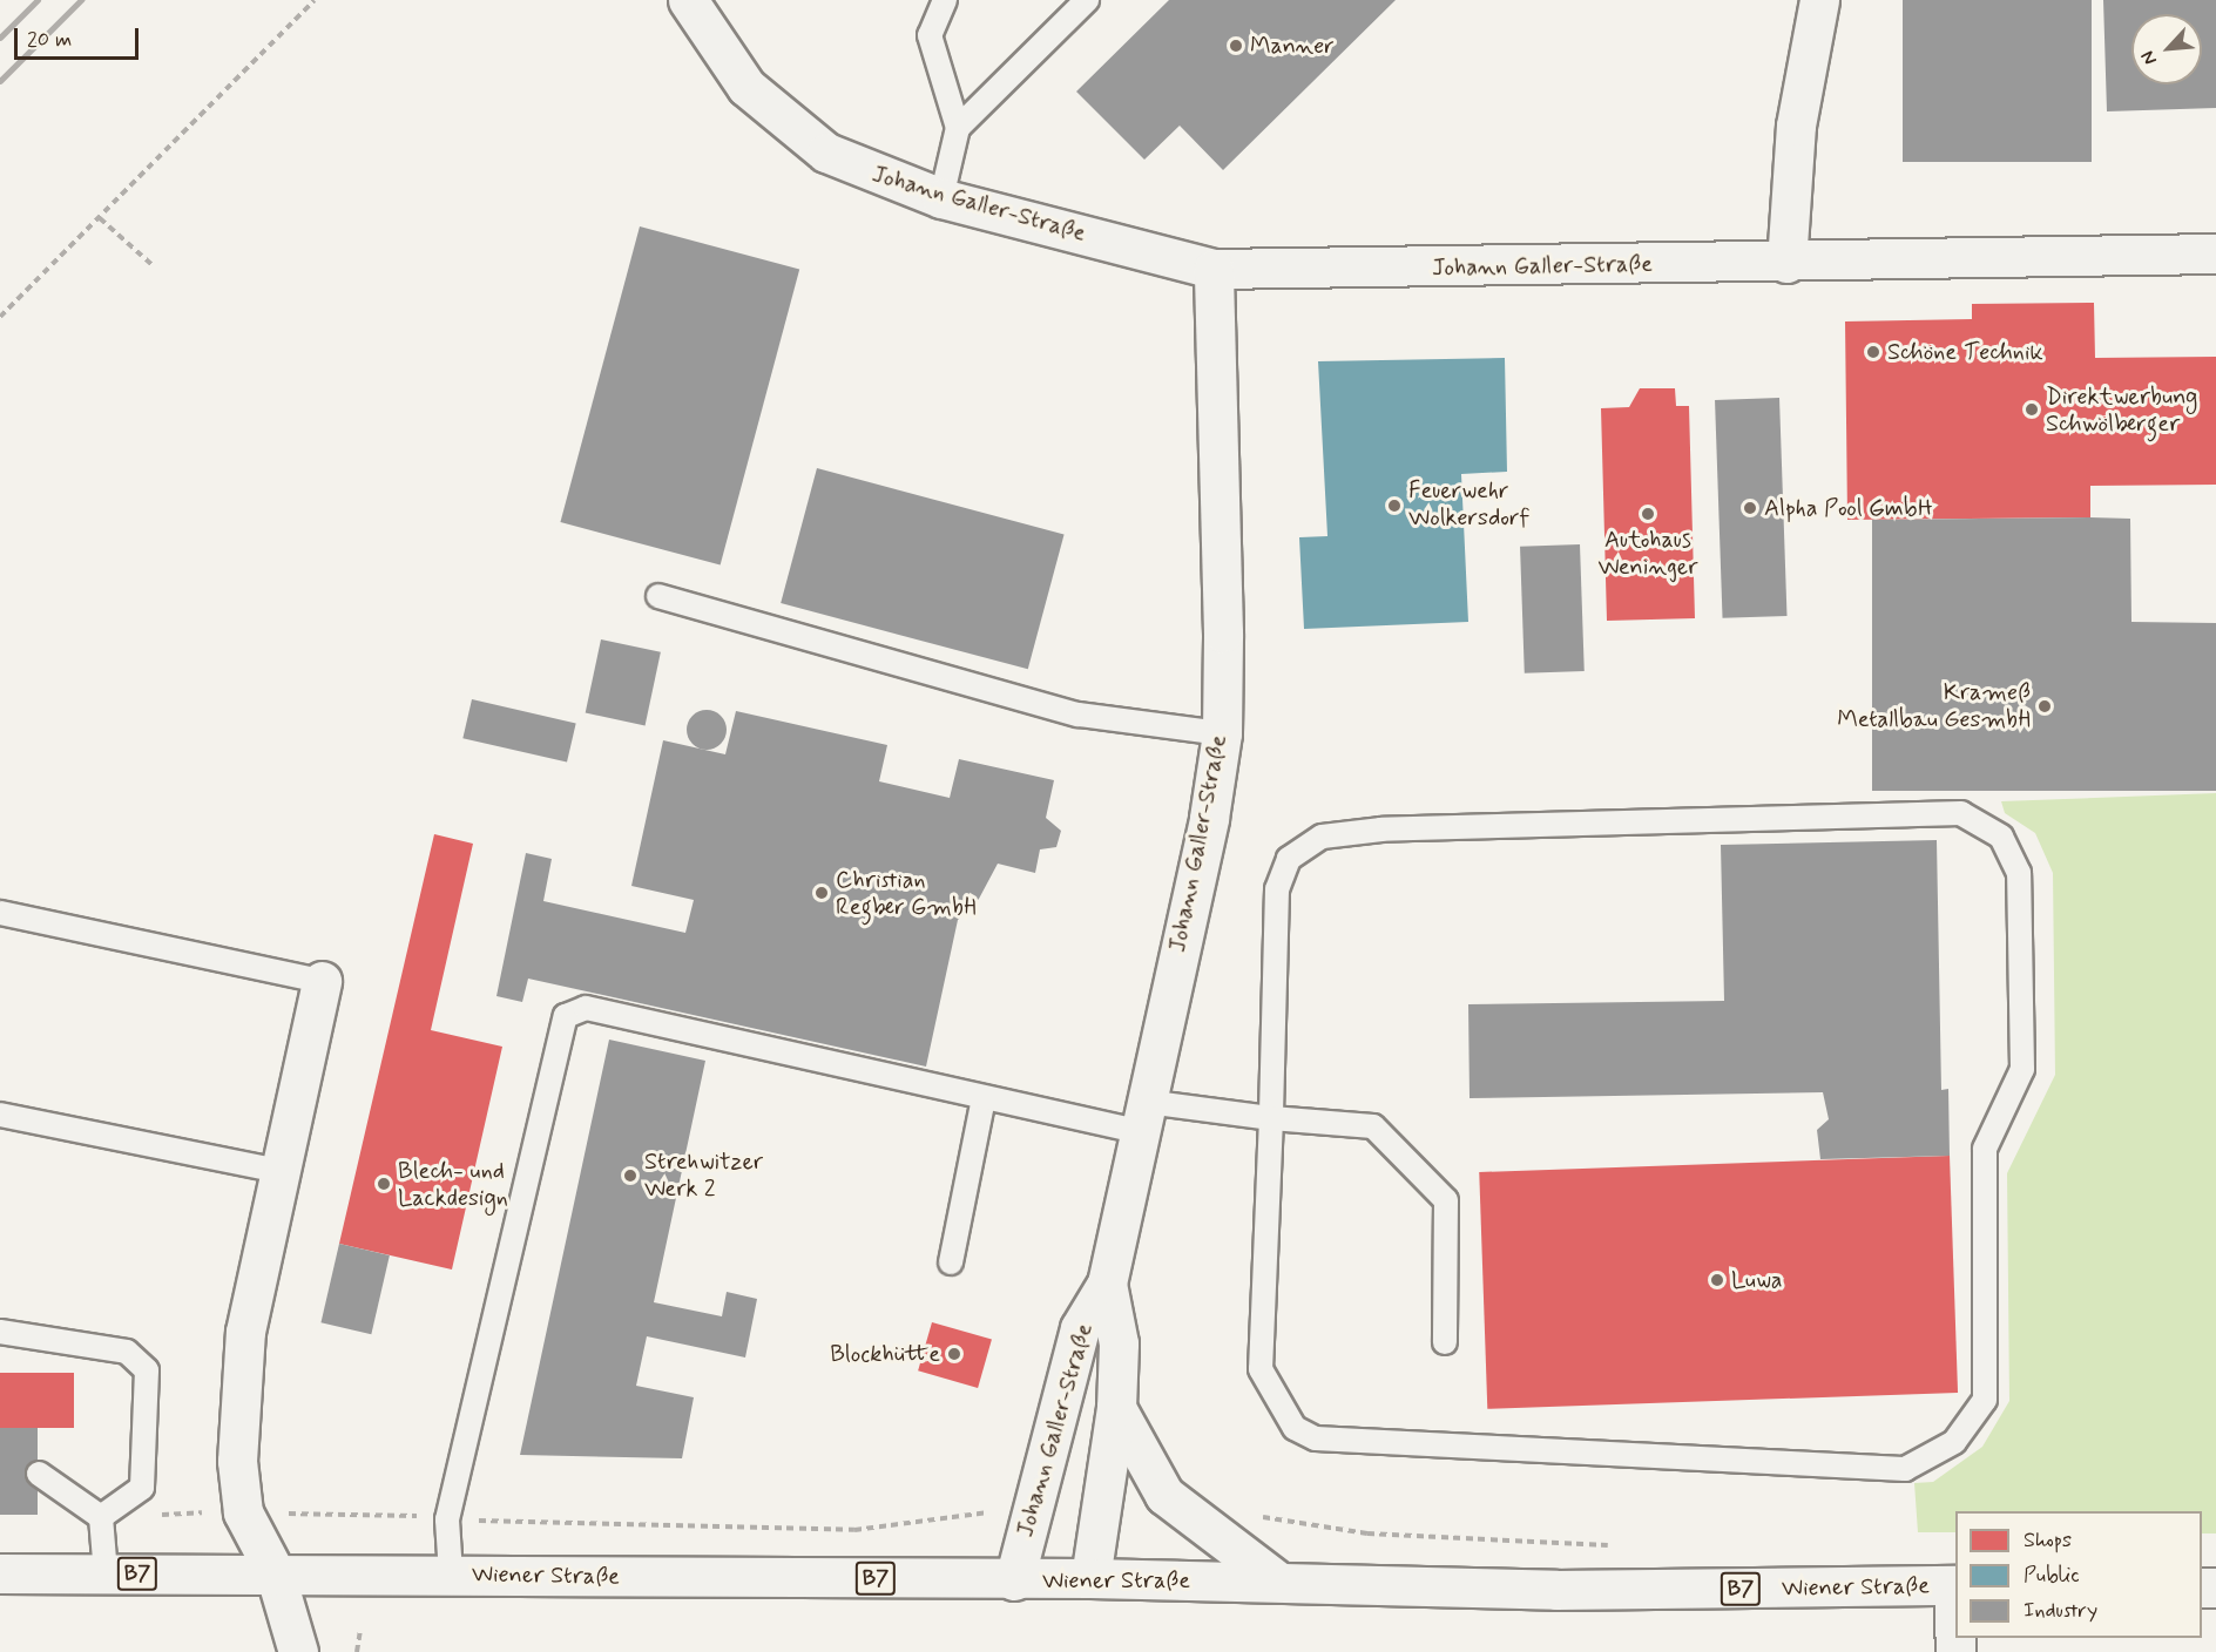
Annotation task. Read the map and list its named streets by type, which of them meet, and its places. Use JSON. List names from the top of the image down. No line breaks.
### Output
{"streets":{"street":["Johann Galler-Straße","B7","Wiener Straße"]},"crossings":[["Johann Galler-Straße","Wiener Straße"]],"places":["Manner","Schöne Technik","Direktwerbung Schwölberger","Feuerwehr Wolkersdorf","Alpha Pool GmbH","Autohaus Weninger","Krameß Metallbau GesmbH","Christian Regber GmbH","Strehwitzer Werk 2","Blech- und Lackdesign","Luwa","Blockhütte"],"legend":["Shops","Public","Industry"],"scale_bar":"20 m","north":"bottom left"}
